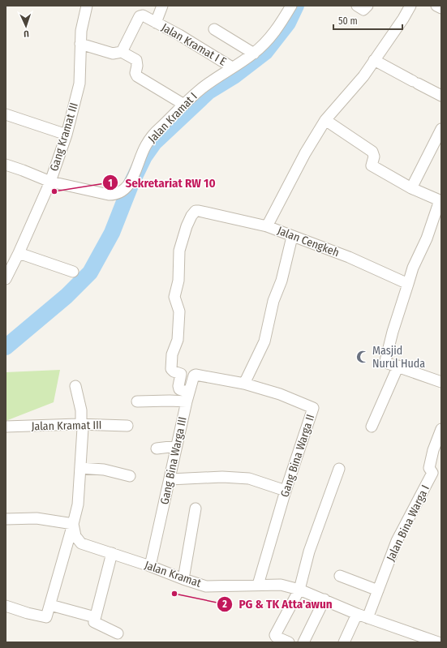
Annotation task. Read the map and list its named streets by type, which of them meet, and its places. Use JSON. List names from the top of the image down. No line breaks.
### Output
{"streets":{"street":["Jalan Kramat I E","Jalan Kramat I","Gang Kramat III","Jalan Cengkeh","Jalan Kramat III","Gang Bina Warga II","Gang Bina Warga III","Jalan Bina Warga I","Jalan Kramat"]},"crossings":[["Jalan Kramat I E","Jalan Kramat I"],["Jalan Kramat I","Gang Kramat III"],["Gang Bina Warga II","Gang Bina Warga III"],["Gang Bina Warga II","Jalan Kramat"],["Gang Bina Warga III","Jalan Kramat"],["Jalan Bina Warga I","Jalan Kramat"]],"places":{"other":["Sekretariat RW 10","PG & TK Atta'awun"],"mosque":["Masjid Nurul Huda"]},"scale_bar":"50 m","north":"bottom"}
